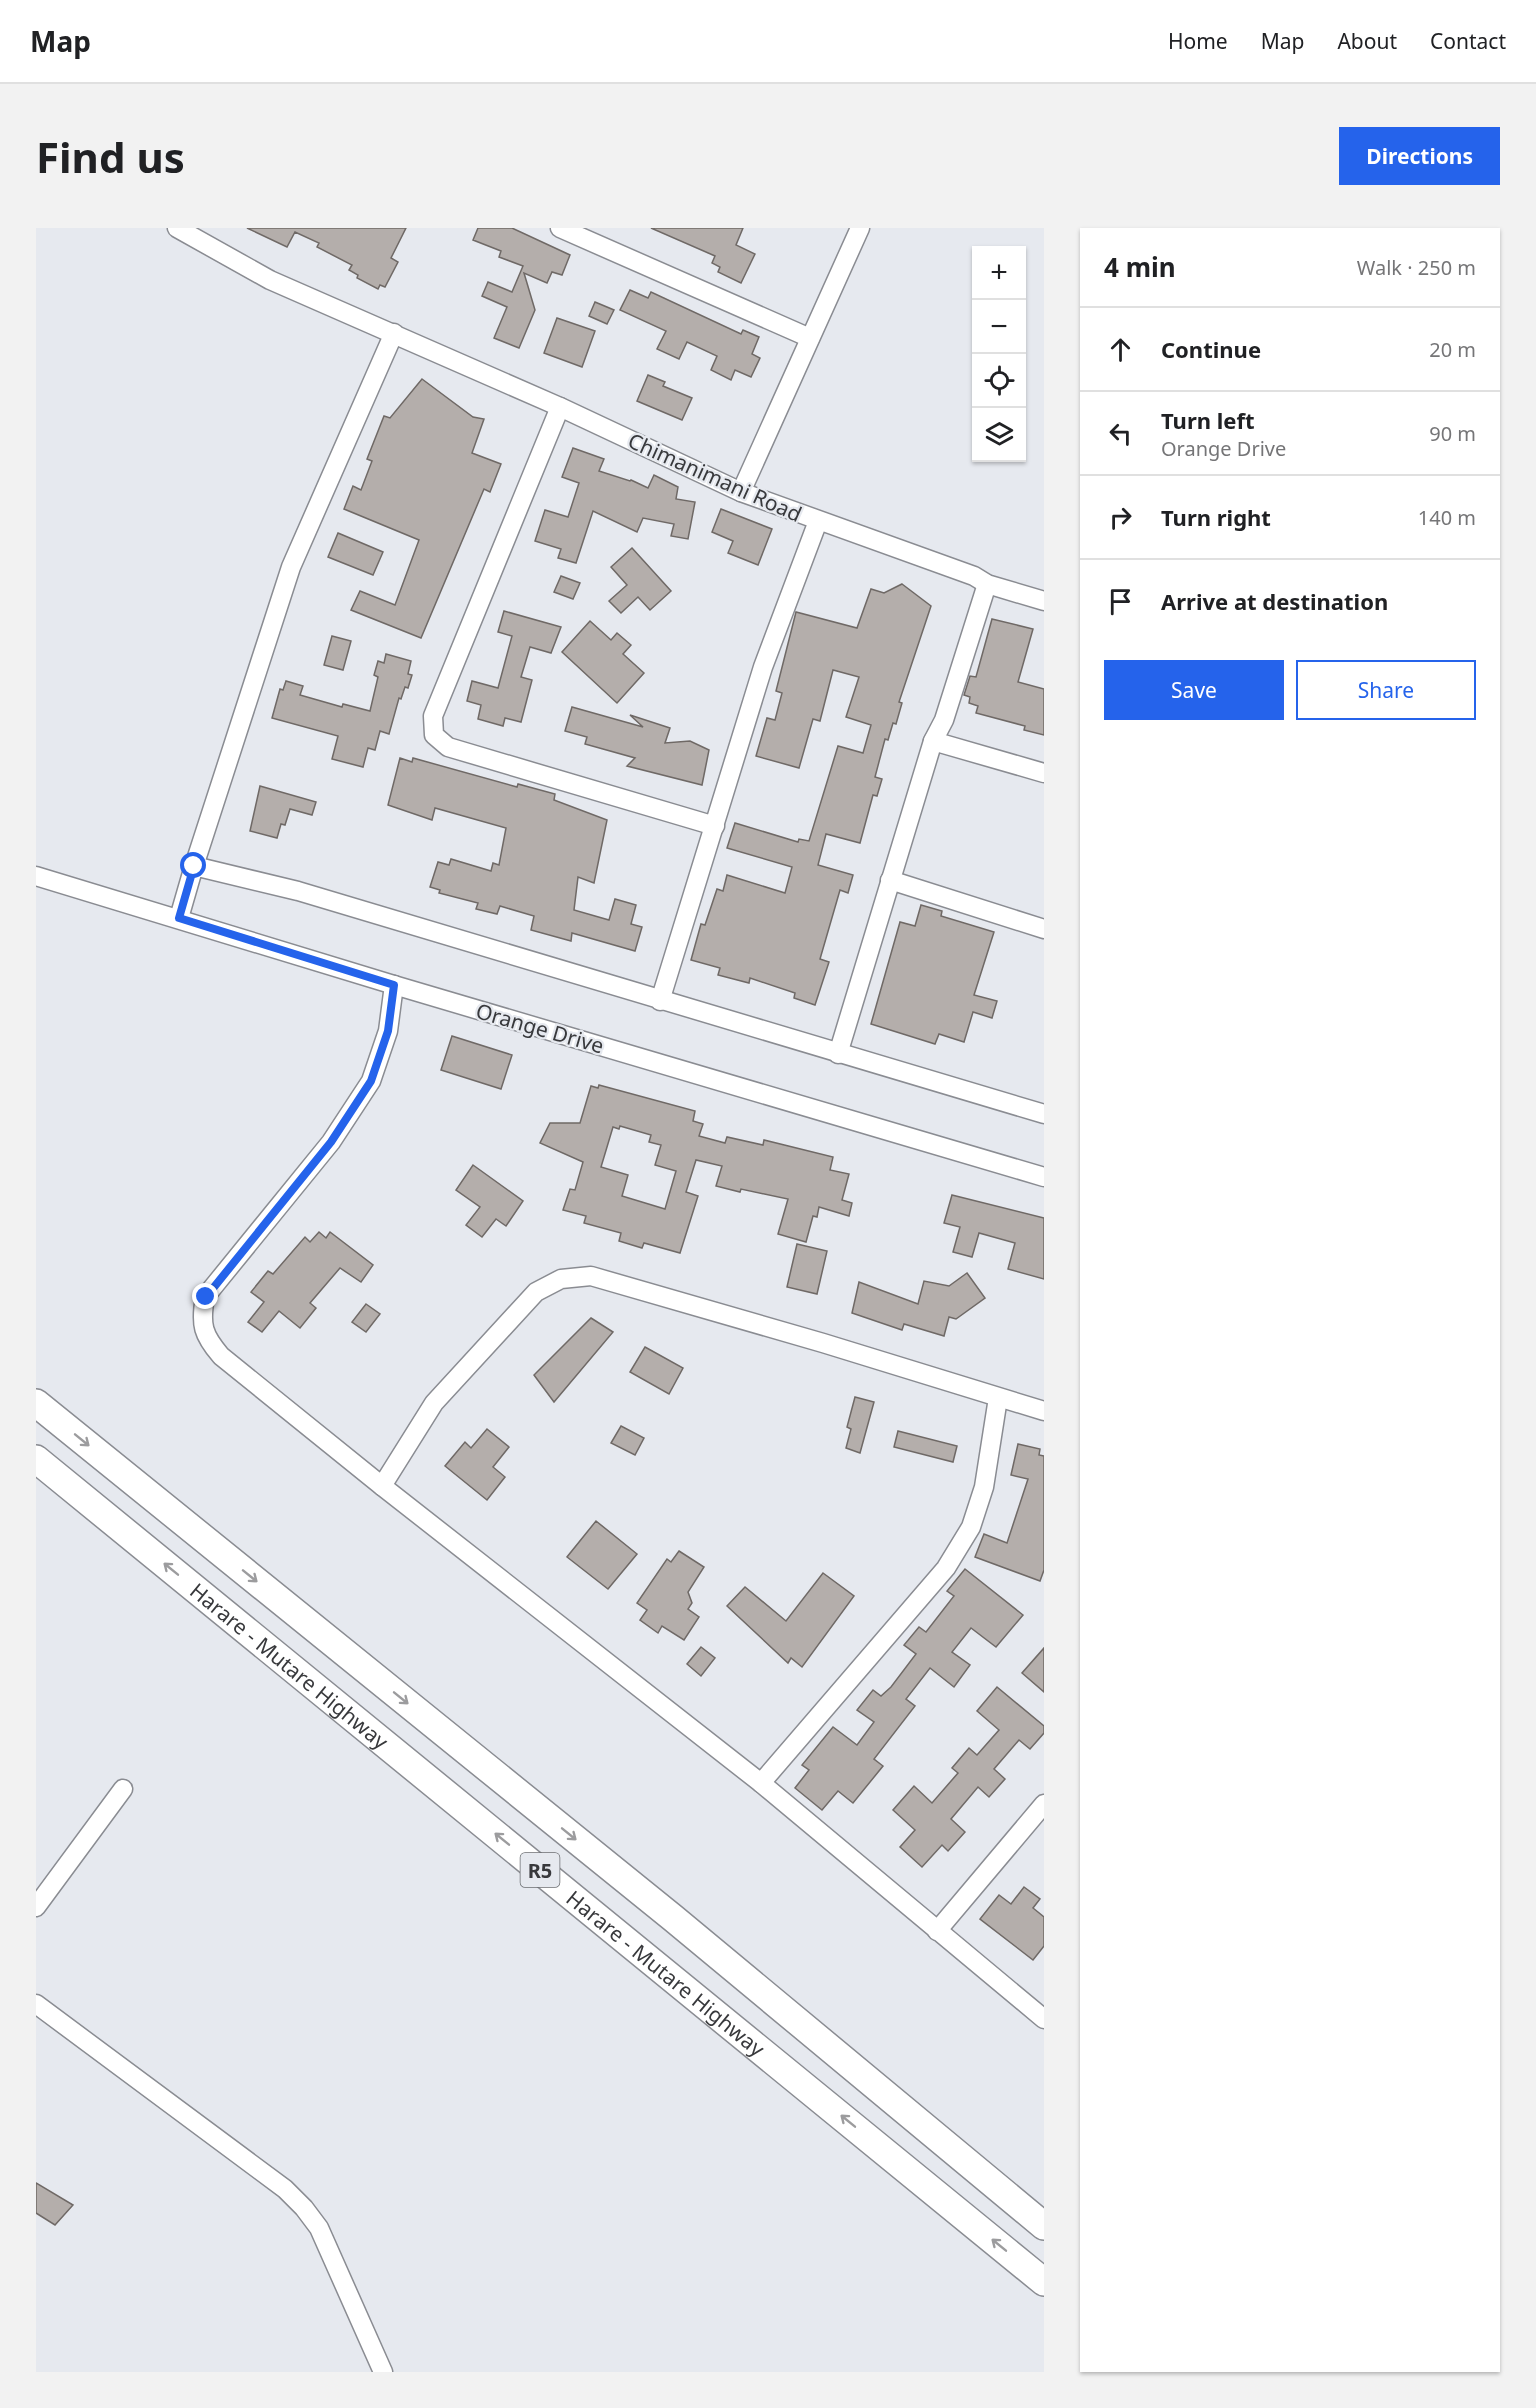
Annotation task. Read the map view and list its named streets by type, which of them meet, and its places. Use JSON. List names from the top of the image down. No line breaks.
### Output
{"streets":{"highway":["Harare - Mutare Highway","R5"],"street":["Chimanimani Road","Orange Drive"]},"page":{"header":"Map","nav":["Home","Map","About","Contact"],"buttons":["Directions",["Save","Share"]],"title":"Find us","heading":["4 min","Walk · 250 m"],"map_buttons":["+","−"],"list":[["Continue","20 m"],["Turn left","Orange Drive","90 m"],["Turn right","140 m"],"Arrive at destination"]}}
